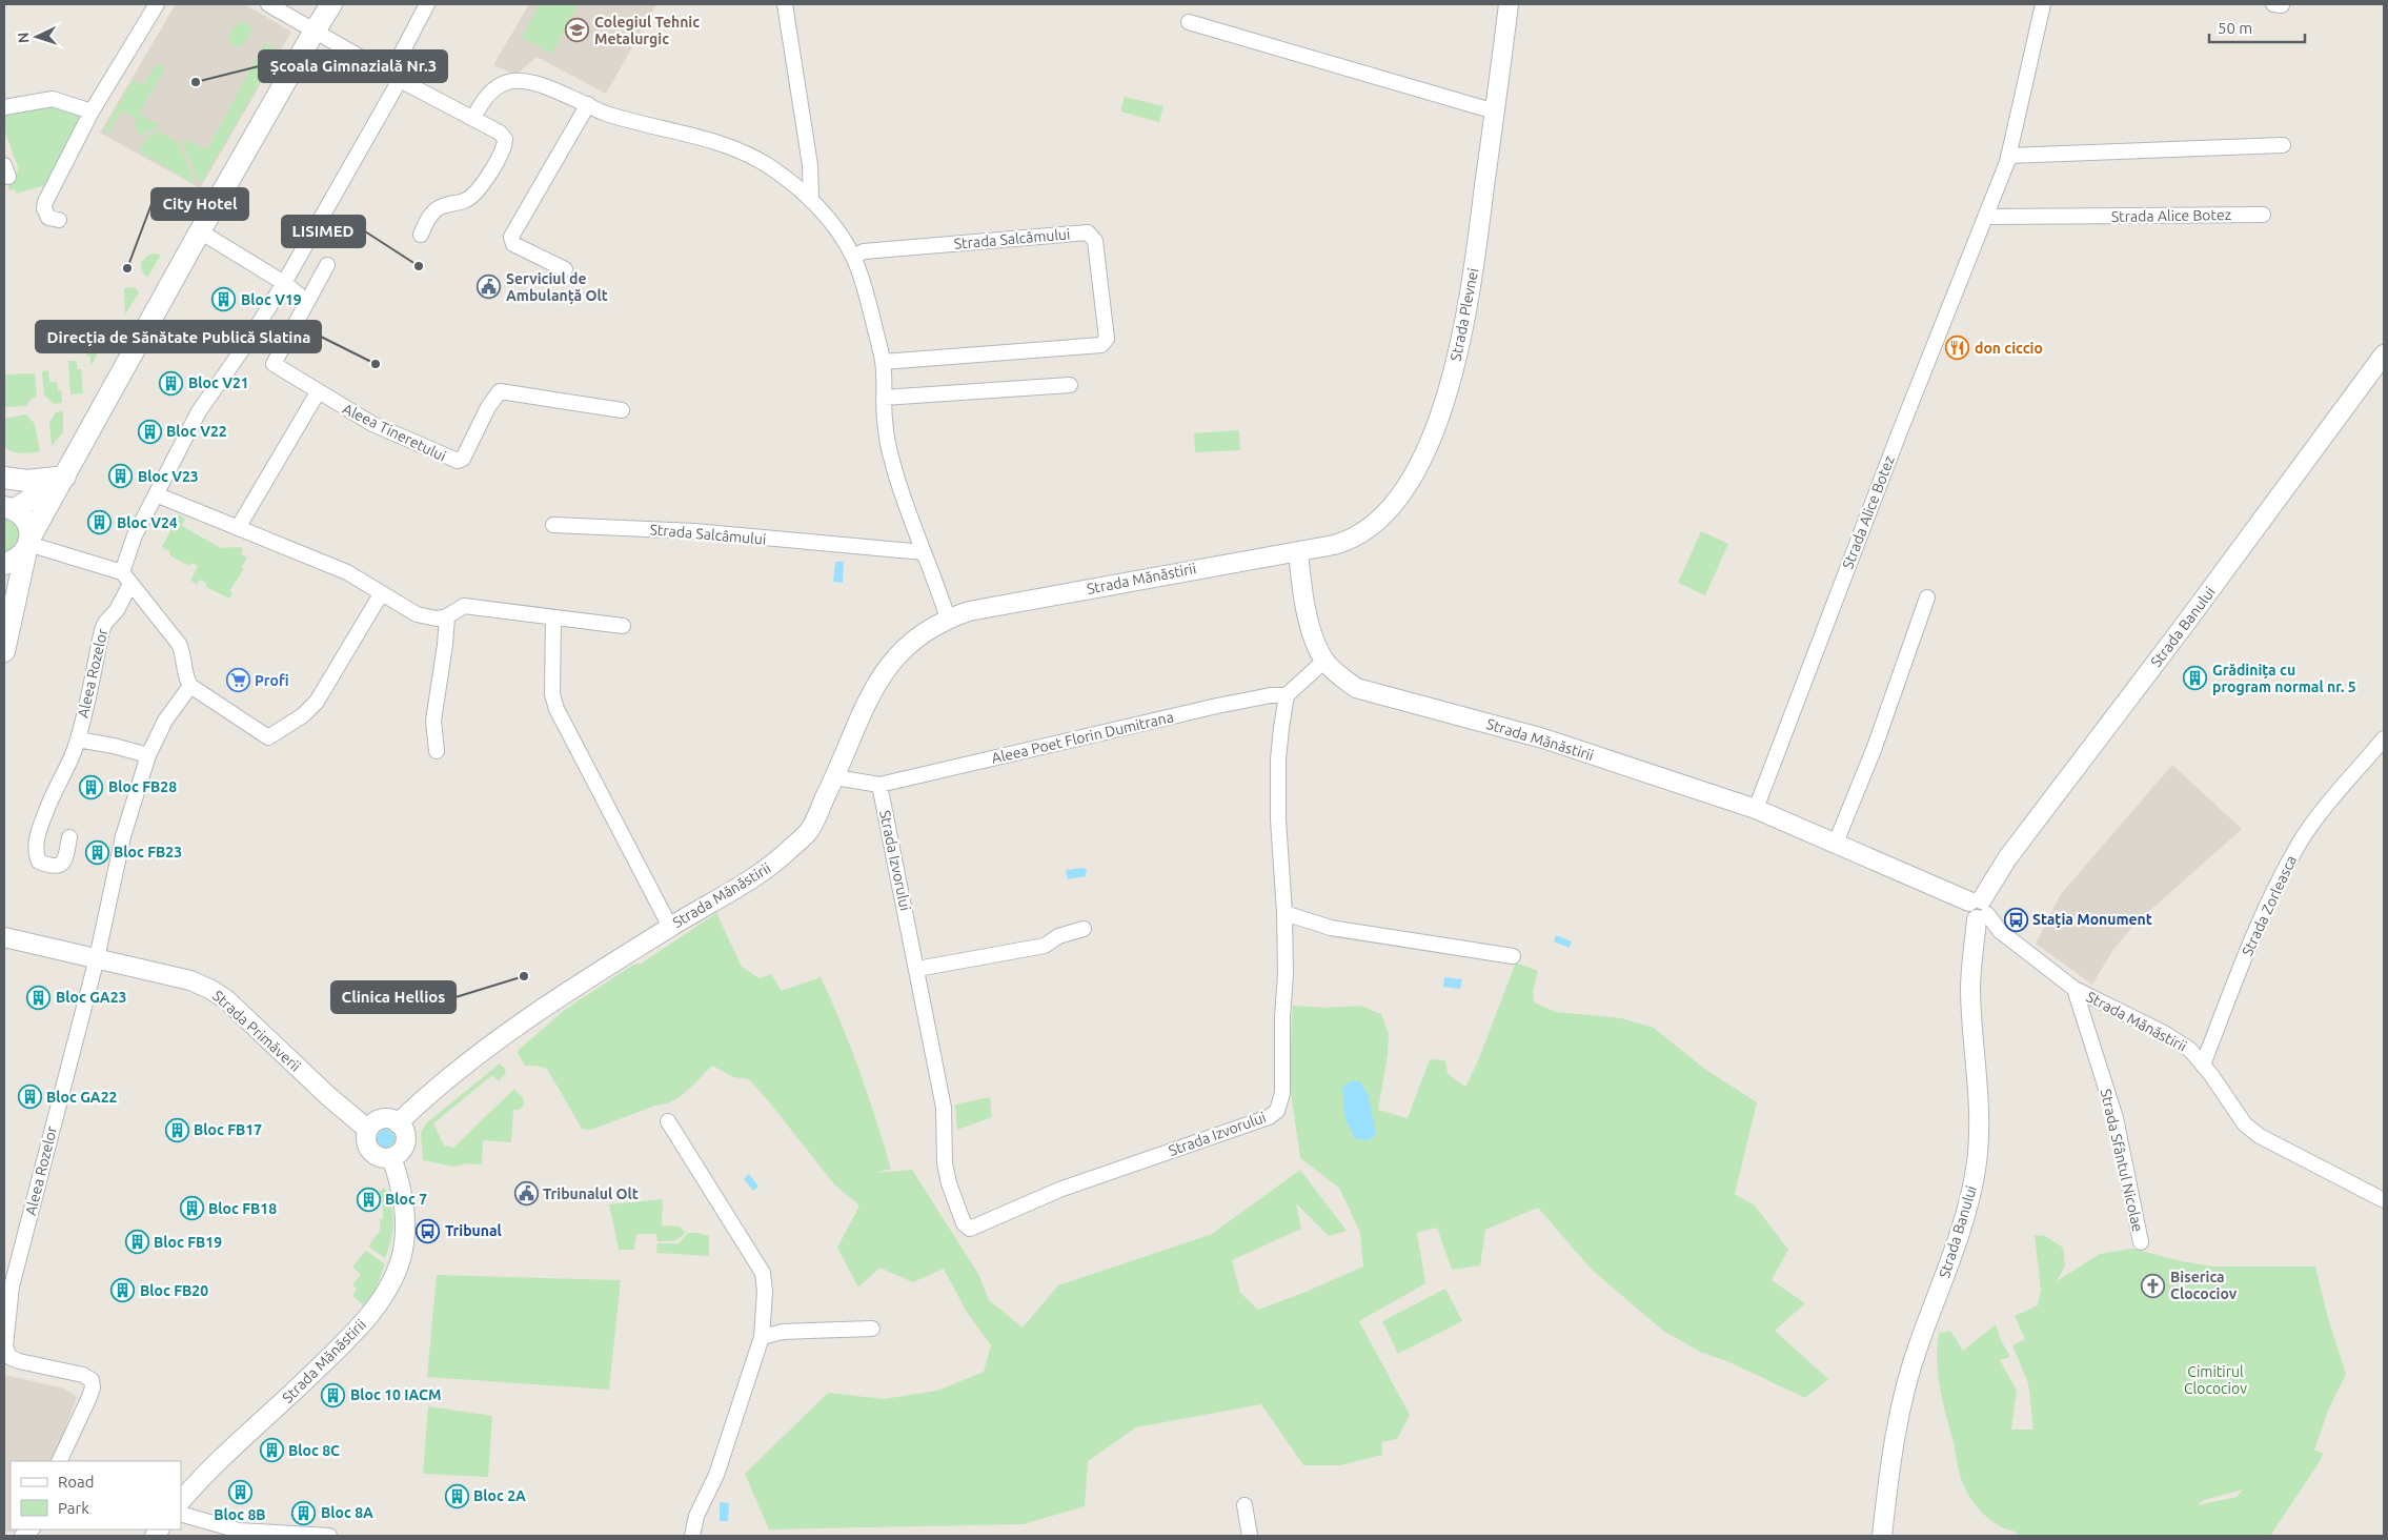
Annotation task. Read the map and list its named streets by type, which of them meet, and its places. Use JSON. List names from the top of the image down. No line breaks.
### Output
{"streets":{"street":["Strada Alice Botez","Strada Salcâmului","Strada Plevnei","Aleea Tineretului","Strada Mănăstirii","Strada Banului","Aleea Rozelor","Aleea Poet Florin Dumitrana","Strada Izvorului","Strada Zorleasca","Strada Primăverii","Strada Sfântul Nicolae"]},"crossings":[["Strada Alice Botez","Strada Mănăstirii"],["Strada Plevnei","Strada Mănăstirii"],["Strada Mănăstirii","Strada Banului"],["Strada Mănăstirii","Strada Zorleasca"],["Strada Mănăstirii","Strada Primăverii"],["Strada Mănăstirii","Strada Sfântul Nicolae"],["Aleea Rozelor","Strada Primăverii"],["Aleea Poet Florin Dumitrana","Strada Izvorului"]],"parks":["Cimitirul Clocociov"],"places":{"school or university":["Colegiul Tehnic Metalurgic"],"other":["Școala Gimnazială Nr.3","LISIMED","City Hotel","Direcția de Sănătate Publică Slatina","Clinica Hellios"],"public building":["Serviciul de Ambulanță Olt","Tribunalul Olt"],"building":["Bloc V19","Bloc V21","Bloc V22","Bloc V23","Bloc V24","Grădinița cu program normal nr. 5","Bloc FB28","Bloc FB23","Bloc GA23","Bloc GA22","Bloc FB17","Bloc 7","Bloc FB18","Bloc FB19","Bloc FB20","Bloc 10 IACM","Bloc 8C","Bloc 8B","Bloc 2A","Bloc 8A"],"restaurant":["don ciccio"],"supermarket":["Profi"],"bus stop":["Stația Monument","Tribunal"],"church":["Biserica Clocociov"]},"legend":["Road","Park"],"scale_bar":"50 m","north":"left"}
